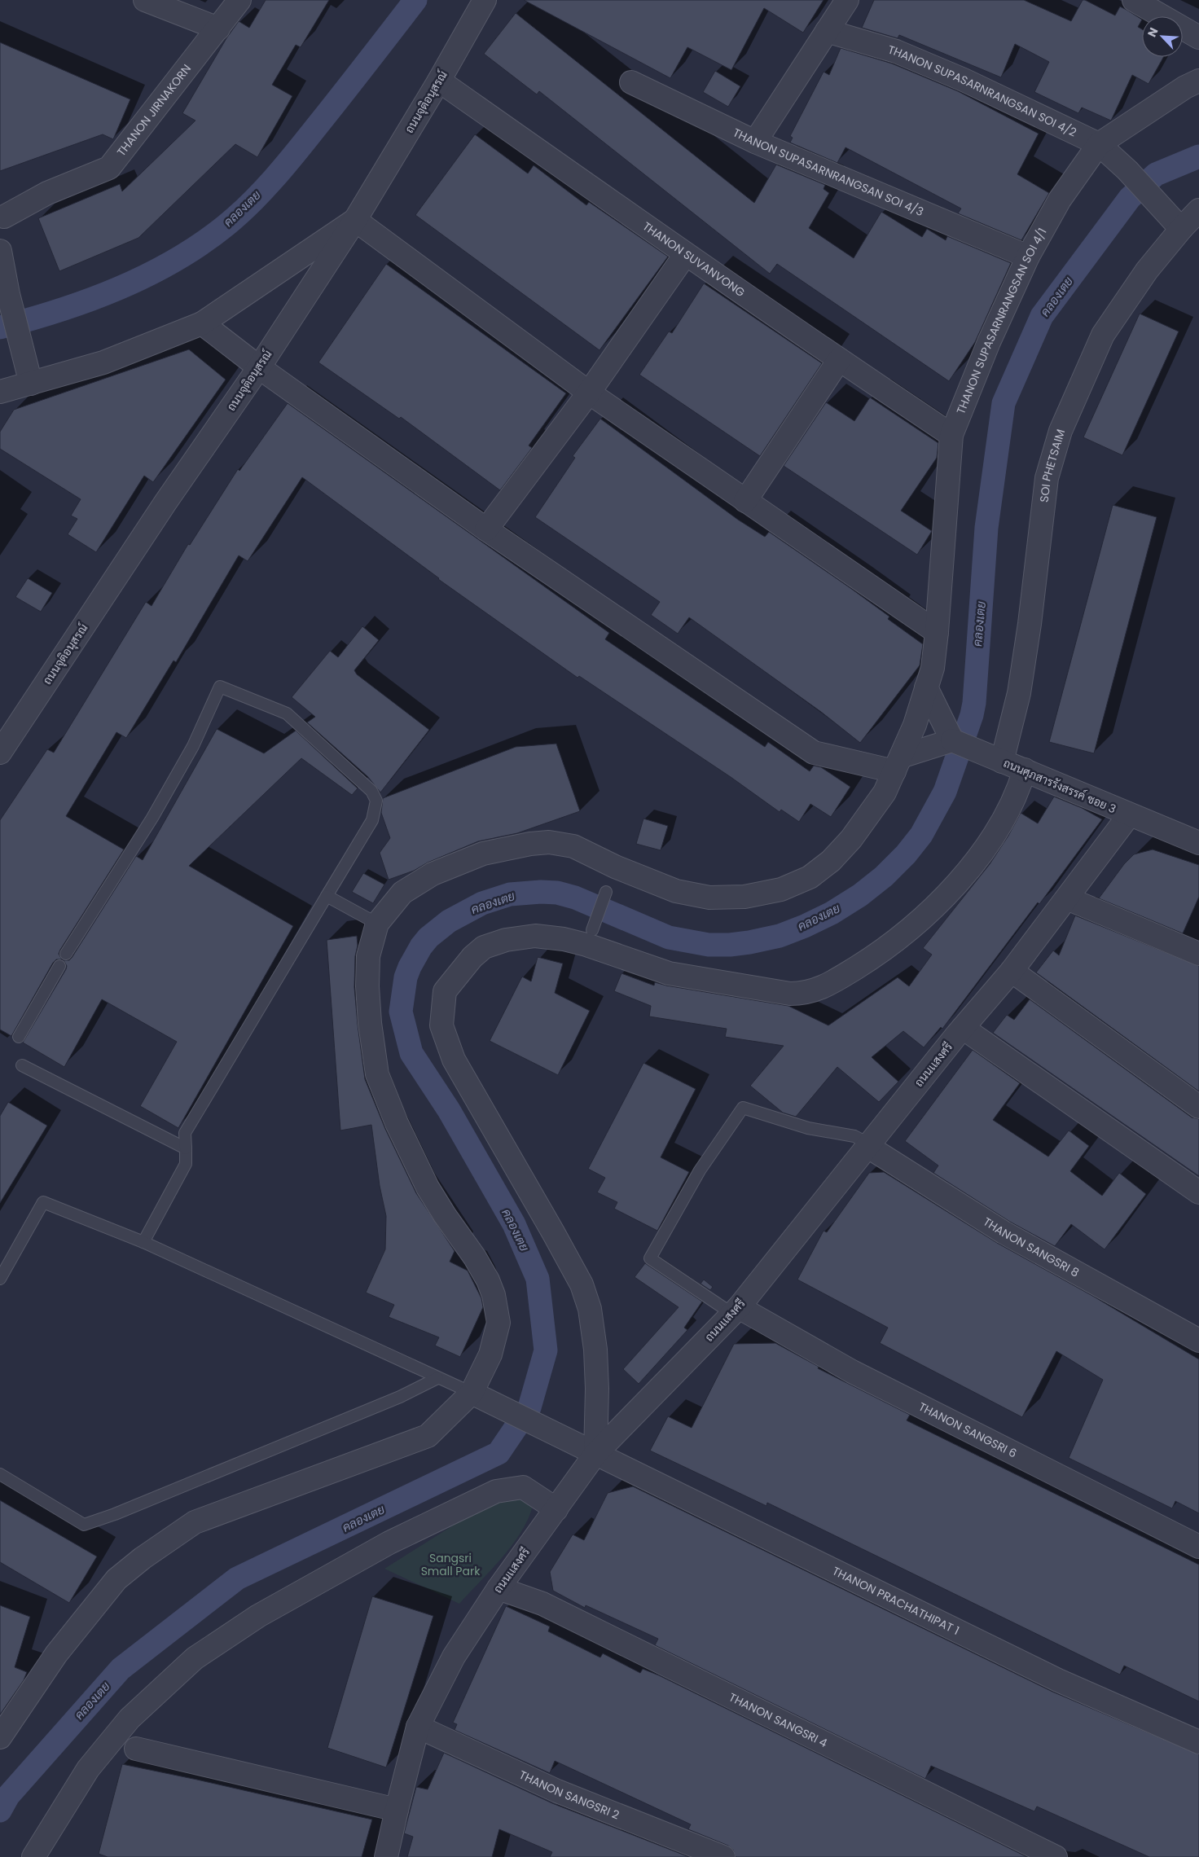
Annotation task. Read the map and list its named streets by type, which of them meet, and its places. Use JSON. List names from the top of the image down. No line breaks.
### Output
{"streets":{"street":["THANON SUPASARNRANGSAN SOI 4/2","ถนนจุติอนุสรณ์","THANON JIRNAKORN","THANON SUPASARNRANGSAN SOI 4/3","THANON SUVANVONG","THANON SUPASARNRANGSAN SOI 4/1","SOI PHETSAIM","ถนนศุภสารรังสรรค์ ซอย 3","ถนนเเสงศรี","THANON SANGSRI 8","THANON SANGSRI 6","THANON PRACHATHIPAT 1","THANON SANGSRI 4","THANON SANGSRI 2"]},"crossings":[["THANON SUPASARNRANGSAN SOI 4/2","THANON SUPASARNRANGSAN SOI 4/1"],["THANON SUPASARNRANGSAN SOI 4/2","SOI PHETSAIM"],["ถนนจุติอนุสรณ์","THANON SUVANVONG"],["THANON SUPASARNRANGSAN SOI 4/3","THANON SUPASARNRANGSAN SOI 4/1"],["THANON SUVANVONG","THANON SUPASARNRANGSAN SOI 4/1"],["SOI PHETSAIM","ถนนศุภสารรังสรรค์ ซอย 3"],["ถนนศุภสารรังสรรค์ ซอย 3","ถนนเเสงศรี"],["ถนนเเสงศรี","THANON SANGSRI 8"],["ถนนเเสงศรี","THANON SANGSRI 6"],["ถนนเเสงศรี","THANON PRACHATHIPAT 1"],["ถนนเเสงศรี","THANON SANGSRI 4"],["ถนนเเสงศรี","THANON SANGSRI 2"]],"water":["คลองเตย"],"parks":["Sangsri Small Park"],"north":"top left"}
